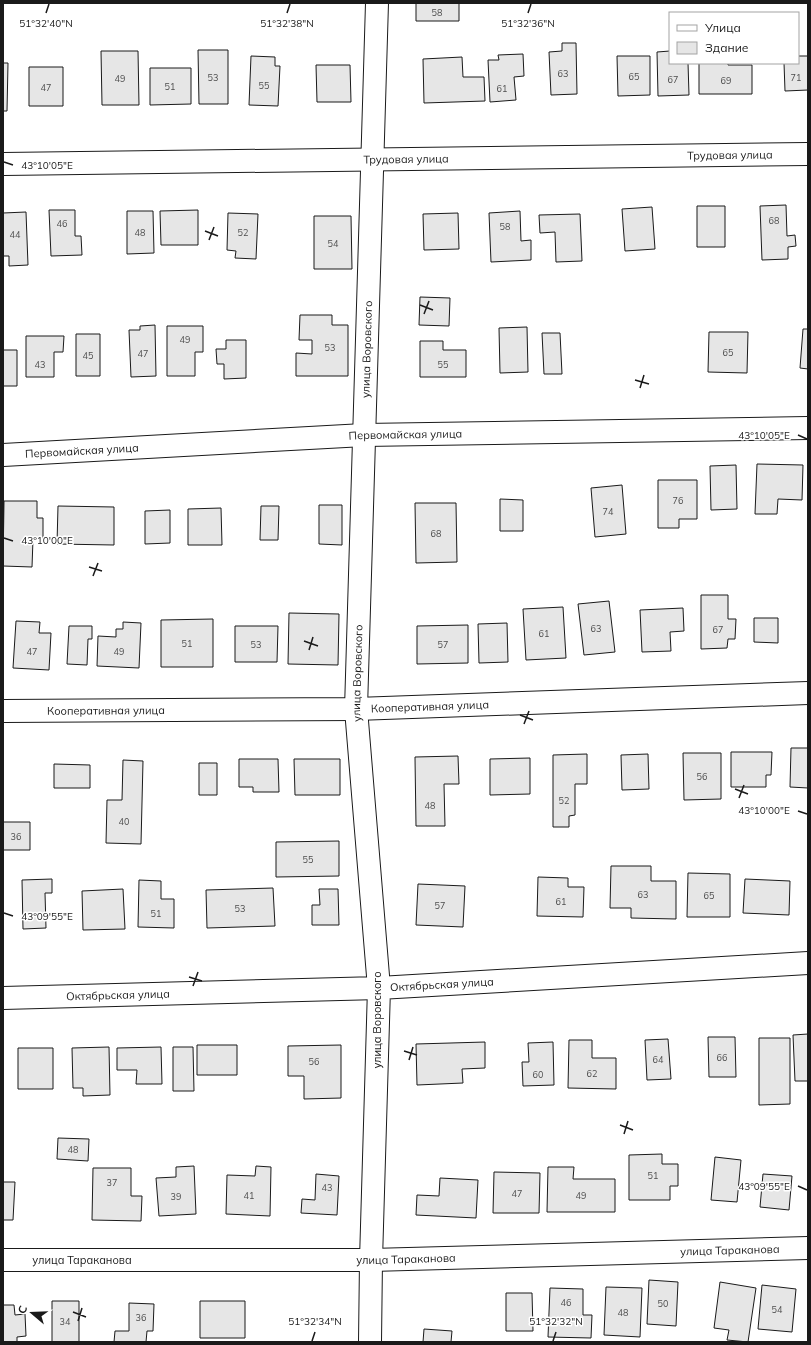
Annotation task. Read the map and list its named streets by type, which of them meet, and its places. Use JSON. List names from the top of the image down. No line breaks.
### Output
{"streets":{"street":["Трудовая улица","улица Воровского","Первомайская улица","Кооперативная улица","Октябрьская улица","улица Тараканова"]},"crossings":[["Трудовая улица","улица Воровского"],["улица Воровского","Первомайская улица"],["улица Воровского","Кооперативная улица"],["улица Воровского","Октябрьская улица"],["улица Воровского","улица Тараканова"]],"house_numbers":["58","63","65","53","71","49","67","69","55","51","47","61","68","46","58","48","52","44","54","49","53","65","47","45","43","55","76","74","68","63","67","61","51","53","57","47","49","56","52","48","40","36","55","63","65","61","57","53","51","66","64","56","62","60","48","51","37","43","47","41","49","39","46","50","54","48","36","34"],"legend":["Улица","Здание"],"north":"left","coordinates":["51°32'40\"N","51°32'38\"N","51°32'36\"N","43°10'05\"E","43°10'00\"E","43°09'55\"E","51°32'34\"N","51°32'32\"N"]}
